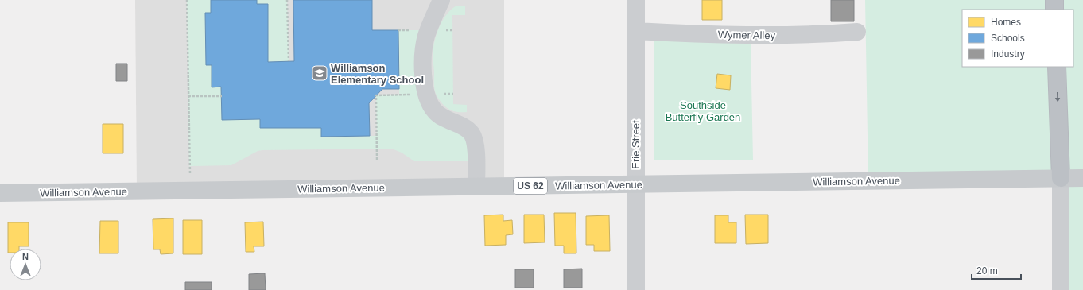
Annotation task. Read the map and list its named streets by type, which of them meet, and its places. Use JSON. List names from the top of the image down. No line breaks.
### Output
{"streets":{"main road":["Williamson Avenue","US 62"],"street":["Wymer Alley","Erie Street"]},"crossings":[["Wymer Alley","Erie Street"],["Erie Street","Williamson Avenue"]],"parks":["Southside Butterfly Garden"],"places":{"school or university":["Williamson Elementary School"]},"legend":["Homes","Schools","Industry"],"scale_bar":"20 m","north":"top"}
